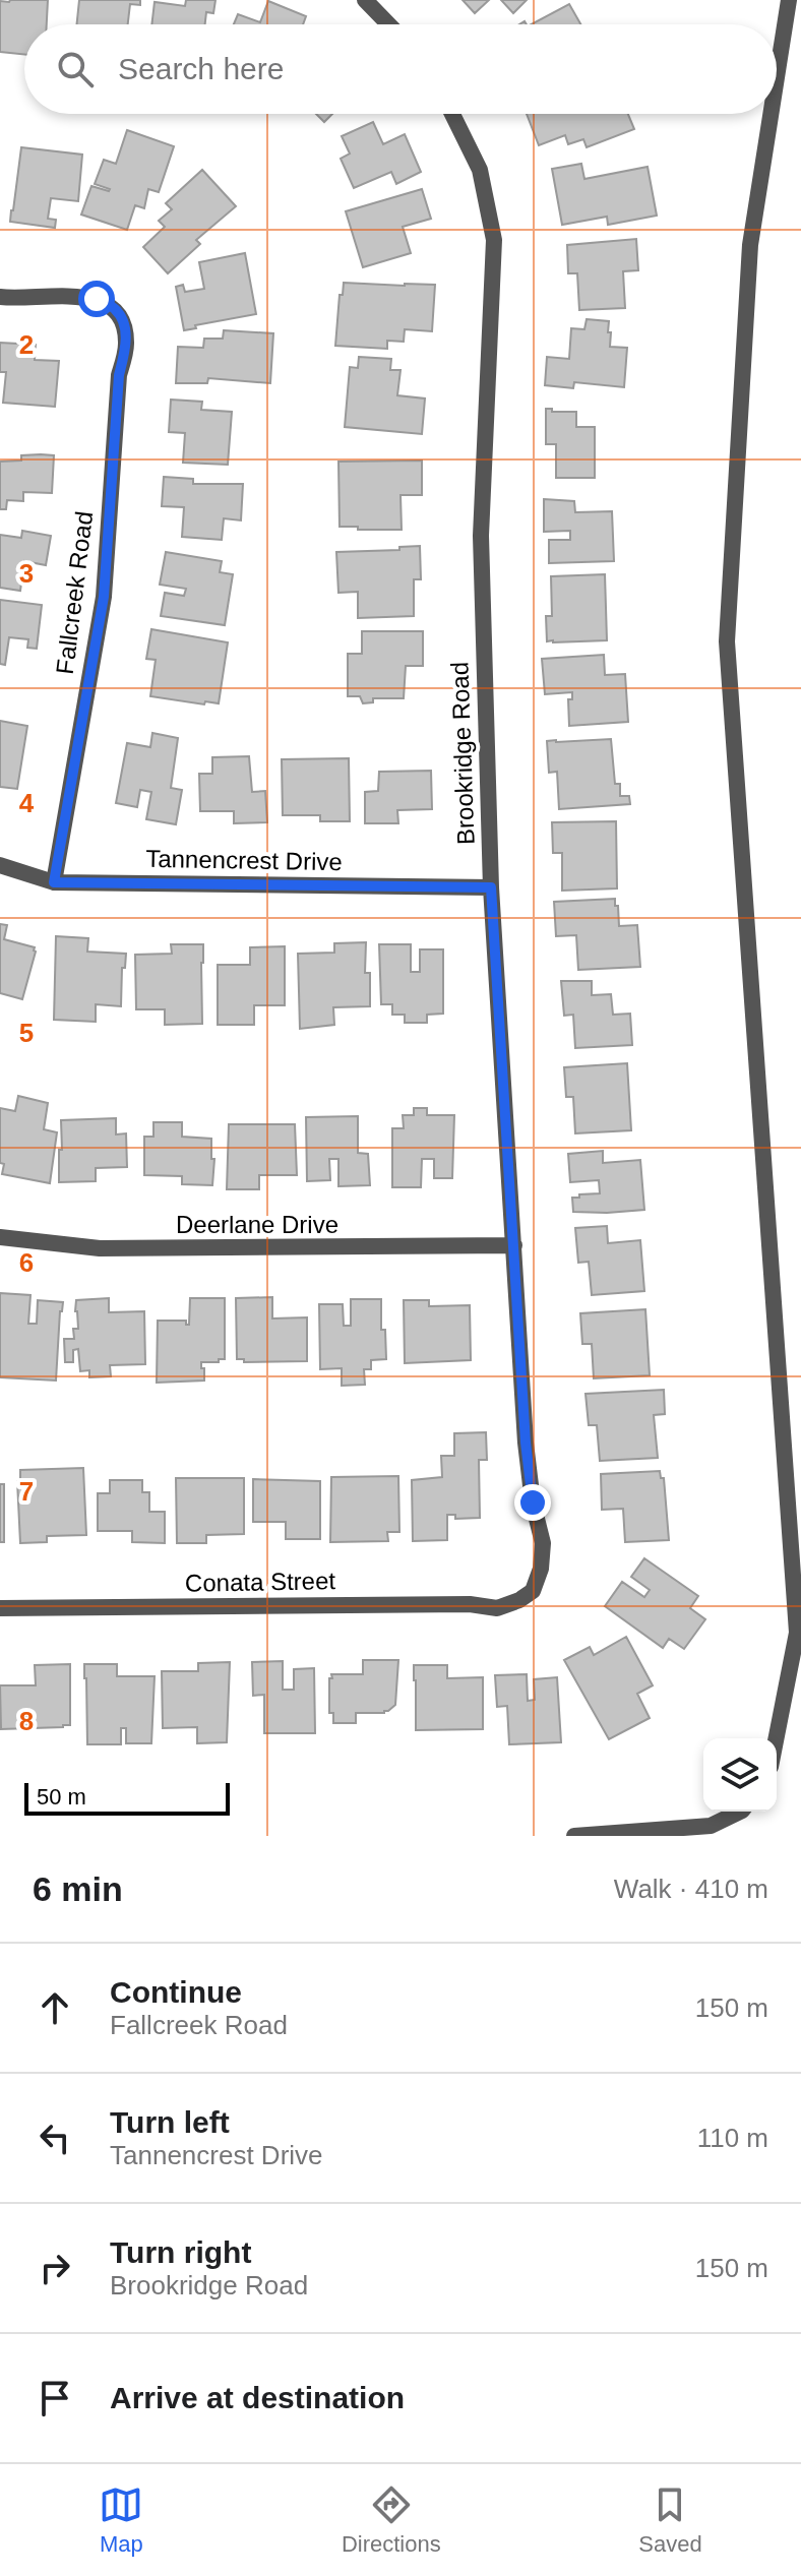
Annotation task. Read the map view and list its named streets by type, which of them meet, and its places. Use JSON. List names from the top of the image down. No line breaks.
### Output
{"streets":{"street":["Fallcreek Road","Brookridge Road","Tannencrest Drive","Deerlane Drive","Conata Street"]},"crossings":[["Fallcreek Road","Tannencrest Drive"],["Brookridge Road","Tannencrest Drive"],["Brookridge Road","Deerlane Drive"],["Brookridge Road","Conata Street"]],"scale_bar":"50 m","page":{"search":"Search here","scale":"50 m","heading":["6 min","Walk · 410 m"],"list":[["Continue","Fallcreek Road","150 m"],["Turn left","Tannencrest Drive","110 m"],["Turn right","Brookridge Road","150 m"],"Arrive at destination"],"nav":["Map","Directions","Saved"]},"grid":{"rows":["2","3","4","5","6","7","8"]}}
